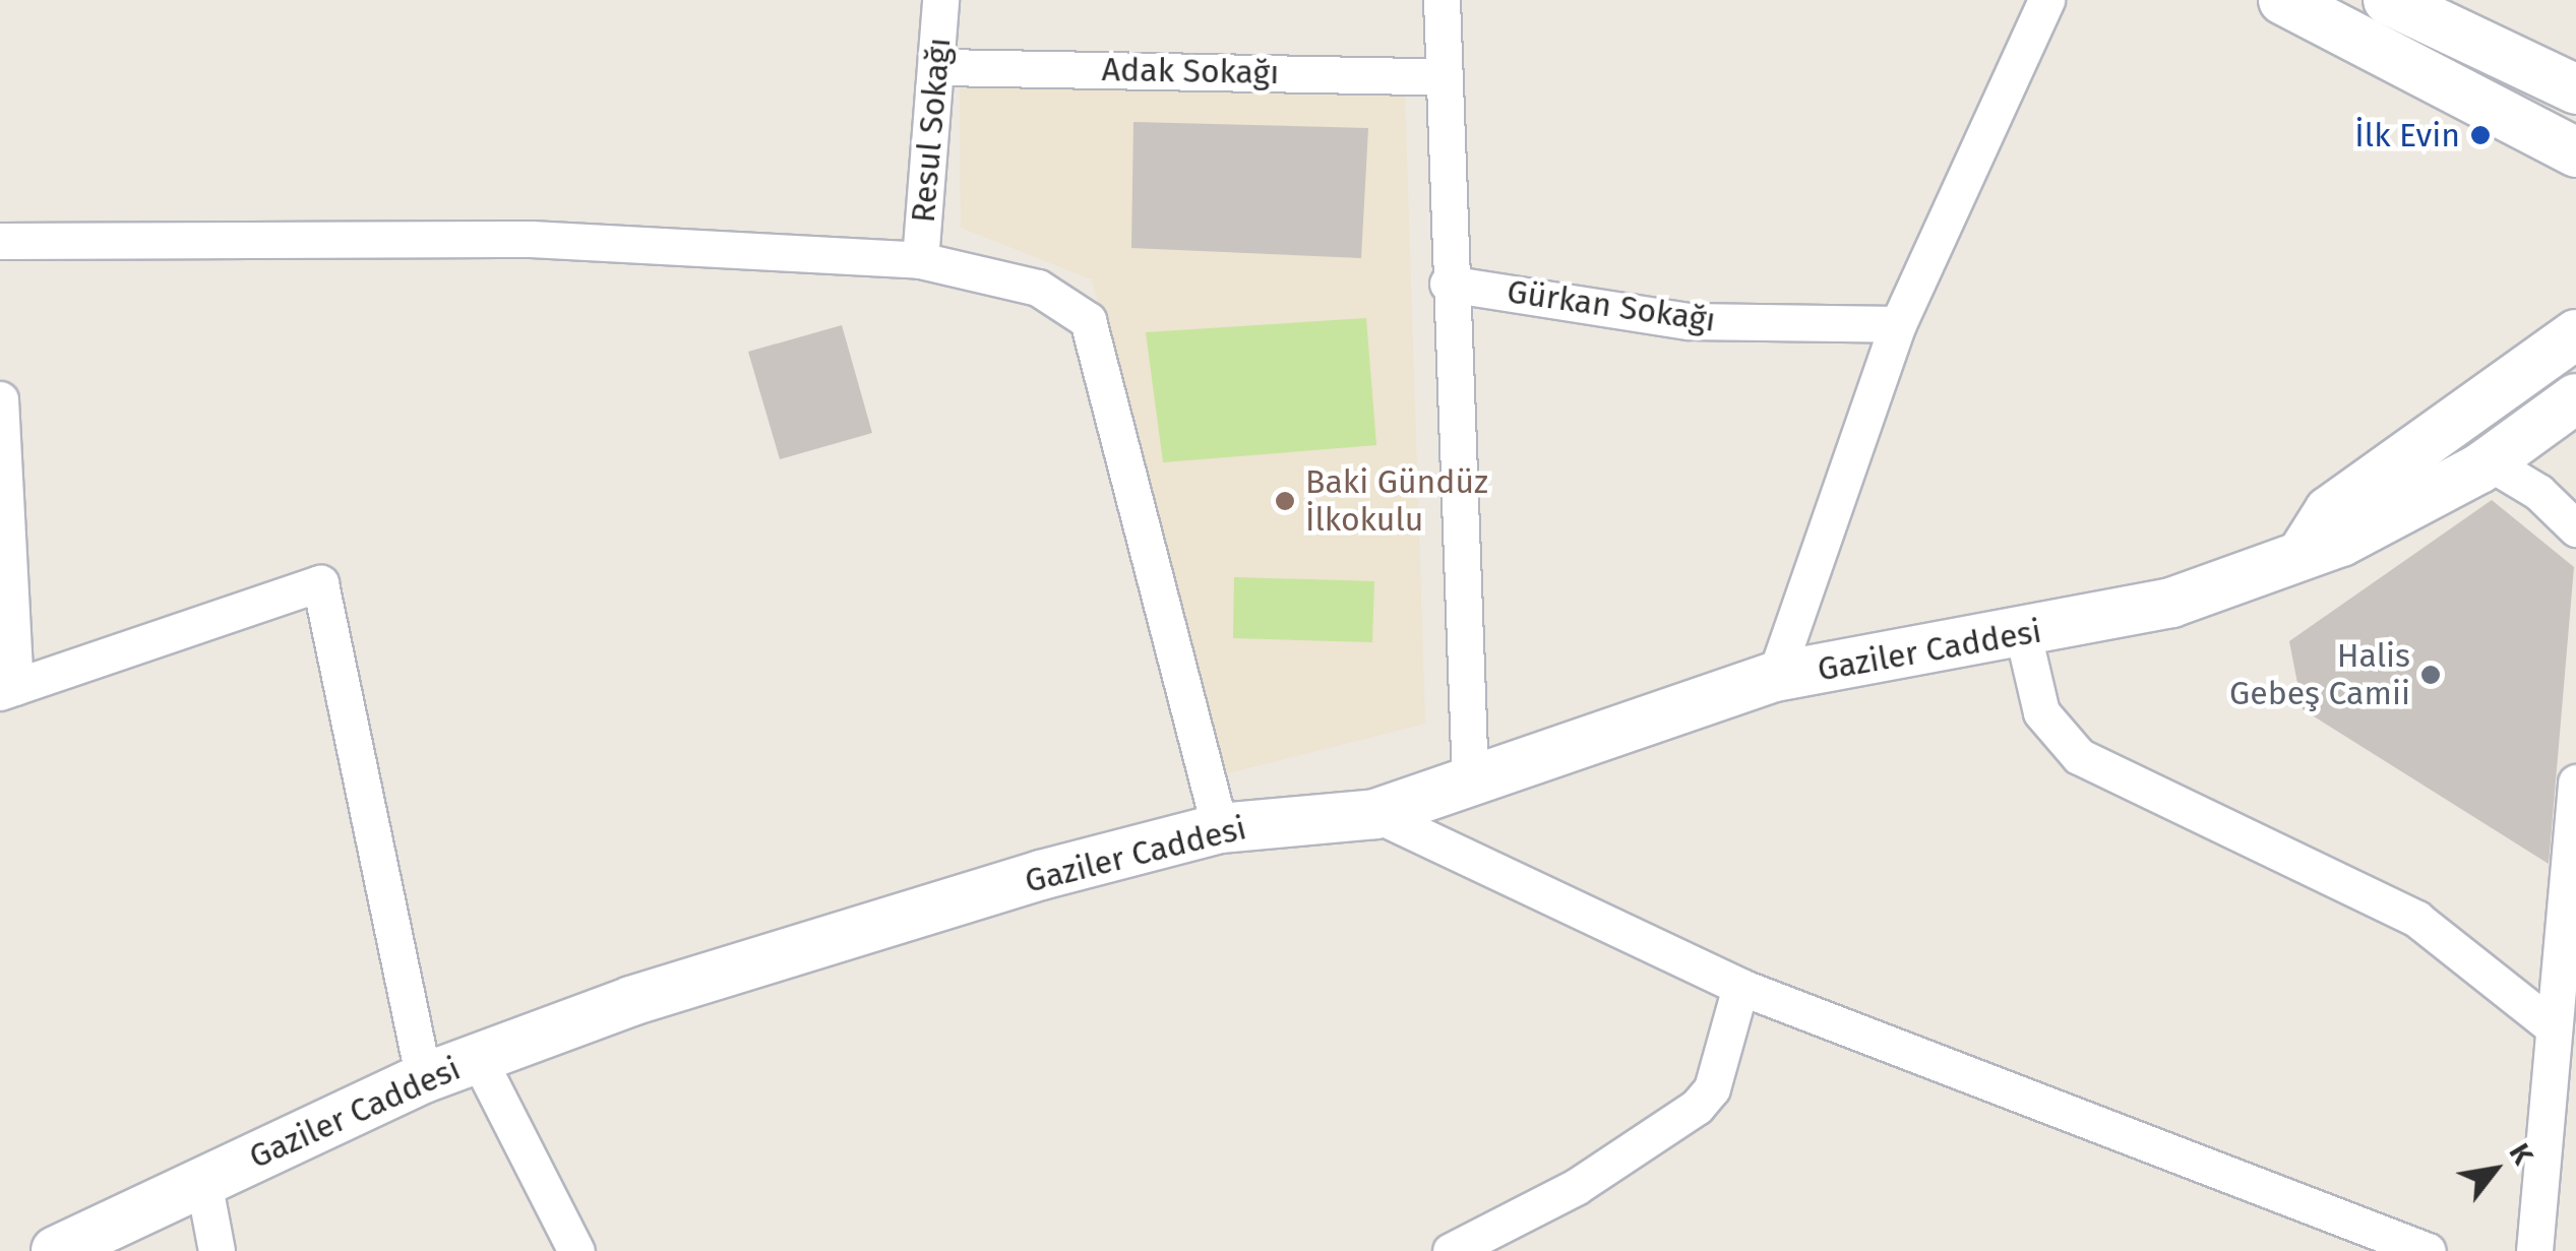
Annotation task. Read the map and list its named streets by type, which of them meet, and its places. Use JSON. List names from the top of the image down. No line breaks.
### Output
{"streets":{"main road":["Gaziler Caddesi"],"street":["Adak Sokağı","Resul Sokağı","Gürkan Sokağı"]},"crossings":[["Adak Sokağı","Resul Sokağı"]],"places":["İlk Evin","Baki Gündüz İlkokulu","Halis Gebeş Camii"],"north":"top right"}
